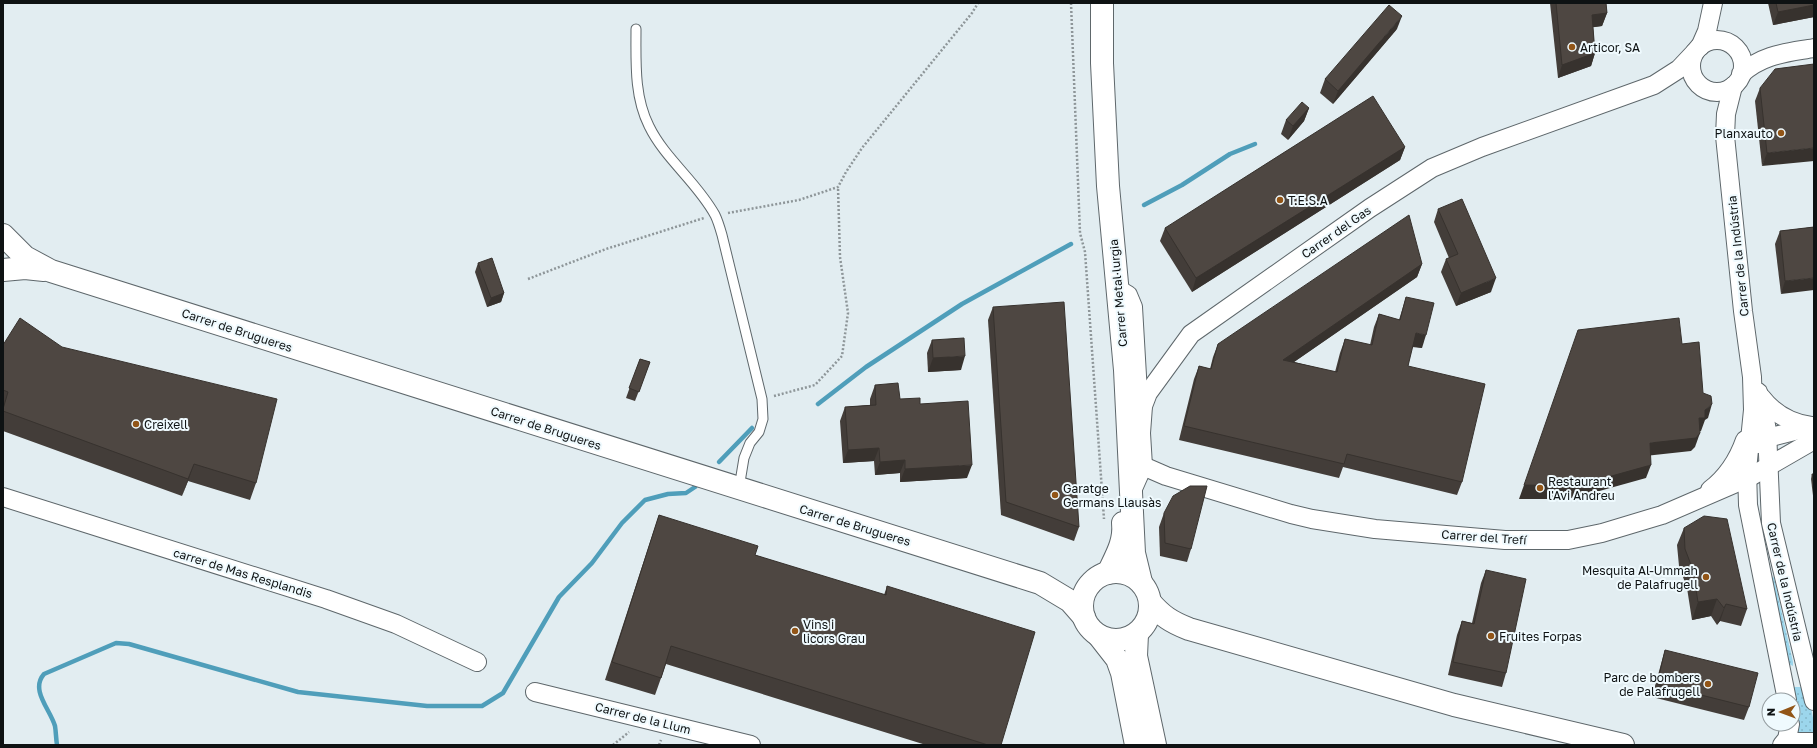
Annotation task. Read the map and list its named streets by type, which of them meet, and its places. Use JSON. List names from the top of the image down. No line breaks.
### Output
{"streets":{"main road":["Carrer Metal·lurgia","Carrer de Brugueres"],"street":["Carrer del Gas","Carrer de la Indústria","Carrer del Trefí","carrer de Mas Resplandis","Carrer de la Llum"]},"crossings":[["Carrer del Gas","Carrer de la Indústria"],["Carrer del Gas","Carrer Metal·lurgia"],["Carrer del Gas","Carrer del Trefí"]],"places":["Articor, SA","Planxauto","T.E.S.A","Creixell","Restaurant l'Avi Andreu","Garatge Germans Llausàs","Mesquita Al-Ummah de Palafrugell","Vins i licors Grau","Fruites Forpas","Parc de bombers de Palafrugell"],"north":"left"}
